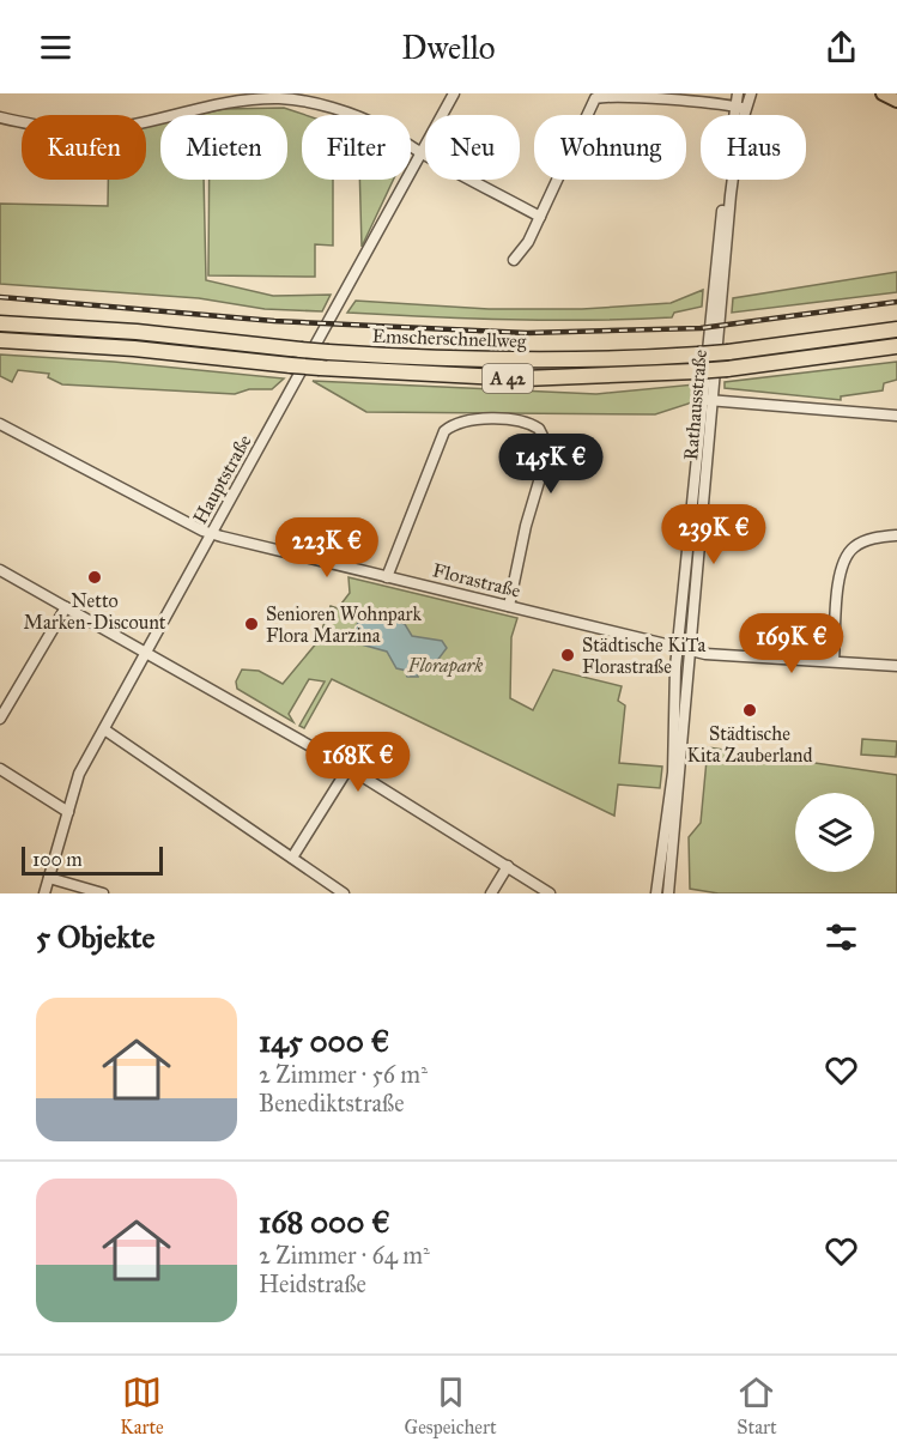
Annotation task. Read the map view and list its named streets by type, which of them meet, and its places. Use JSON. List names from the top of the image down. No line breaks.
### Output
{"streets":{"highway":["Emscherschnellweg","A 42"],"street":["Rathausstraße","Hauptstraße","Florastraße"]},"crossings":[["Rathausstraße","Florastraße"],["Hauptstraße","Florastraße"]],"parks":["Florapark"],"places":["Netto Marken-Discount","Senioren Wohnpark Flora Marzina","Städtische KiTa Florastraße","Städtische Kita Zauberland"],"scale_bar":"100 m","page":{"header":"Dwello","chip":["Kaufen","Mieten","Filter","Neu","Wohnung","Haus"],"price":["145K €","239K €","223K €","169K €","168K €"],"scale":"100 m","heading":"5 Objekte","list":[{"name":"145 000 €","note":"2 Zimmer · 56 m² · Benediktstraße"},{"name":"168 000 €","note":"2 Zimmer · 64 m² · Heidstraße"}],"tabs":["Karte","Gespeichert","Start"]}}
